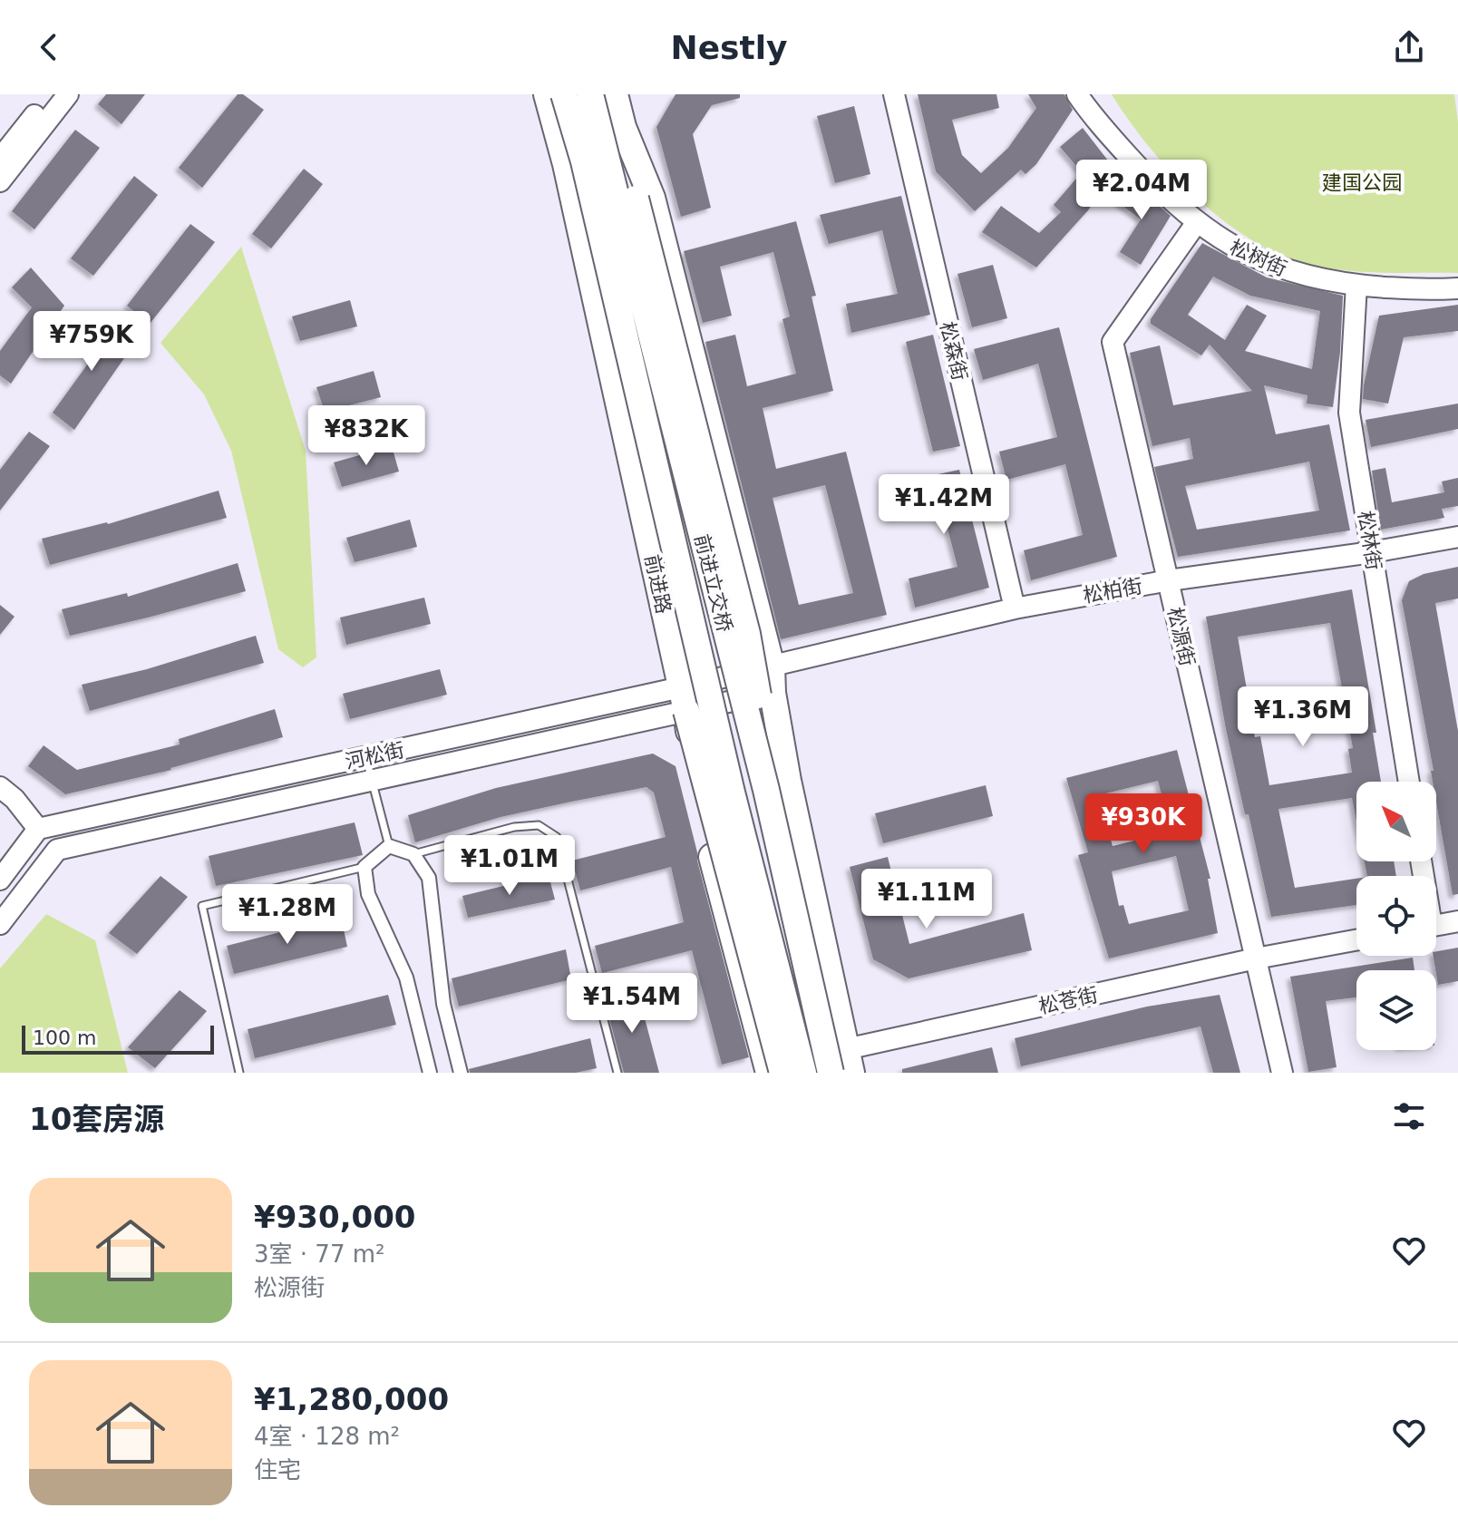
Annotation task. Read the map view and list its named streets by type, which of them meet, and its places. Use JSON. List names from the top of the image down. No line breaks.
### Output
{"streets":{"highway":["前进立交桥","前进路"],"street":["松树街","松森街","松林街","松柏街","松源街","河松街","松苍街"]},"crossings":[["松树街","松林街"],["松树街","松源街"],["松森街","松柏街"],["松林街","松柏街"],["前进路","河松街"],["前进路","松苍街"],["松柏街","松源街"],["松柏街","河松街"],["松源街","松苍街"]],"parks":["建国公园"],"scale_bar":"100 m","north":"top left","page":{"header":"Nestly","price":["¥2.04M","¥759K","¥832K","¥1.42M","¥1.36M","¥930K","¥1.01M","¥1.11M","¥1.28M","¥1.54M"],"scale":"100 m","heading":"10套房源","list":[{"name":"¥930,000","note":"3室 · 77 m² · 松源街"},{"name":"¥1,280,000","note":"4室 · 128 m² · 住宅"}]}}
